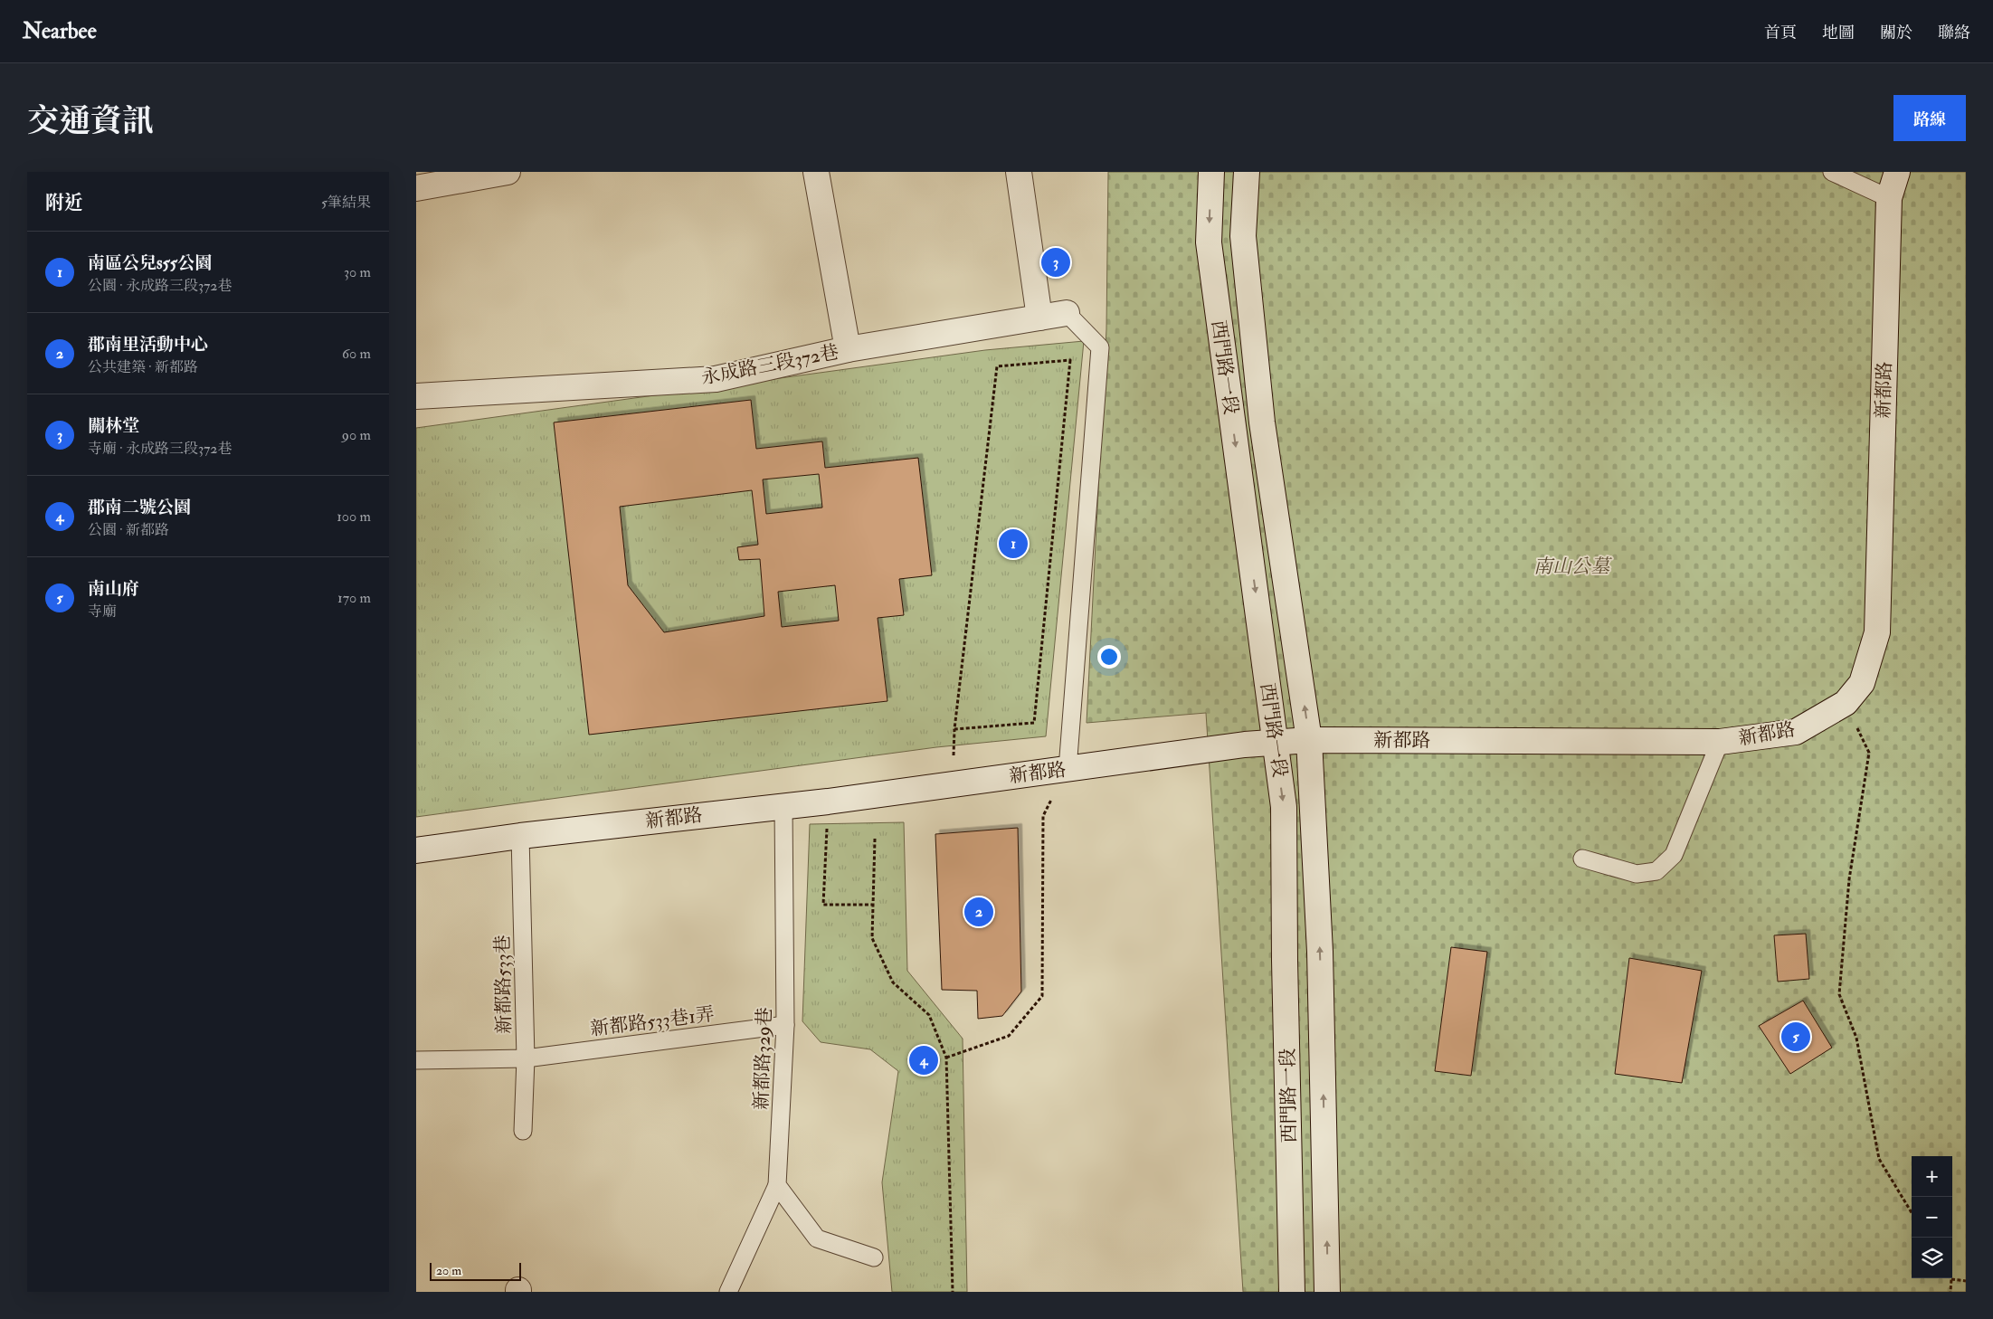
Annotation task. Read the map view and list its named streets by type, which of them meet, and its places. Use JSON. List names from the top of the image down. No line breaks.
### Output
{"streets":{"street":["永成路三段372巷","西門路一段","新都路"],"lane":["新都路533巷","新都路533巷1弄","新都路329巷"]},"crossings":[["西門路一段","新都路"],["新都路","新都路533巷"],["新都路","新都路329巷"],["新都路533巷","新都路533巷1弄"],["新都路533巷1弄","新都路329巷"]],"parks":["南山公墓"],"scale_bar":"20 m","page":{"header":"Nearbee","nav":["首頁","地圖","關於","聯絡"],"title":"交通資訊","buttons":"路線","heading":["附近","5筆結果"],"list":[{"mark":"1","name":"南區公兒s55公園","note":"公園 · 永成路三段372巷","value":"30 m"},{"mark":"2","name":"郡南里活動中心","note":"公共建築 · 新都路","value":"60 m"},{"mark":"3","name":"關林堂","note":"寺廟 · 永成路三段372巷","value":"90 m"},{"mark":"4","name":"郡南二號公園","note":"公園 · 新都路","value":"100 m"},{"mark":"5","name":"南山府","note":"寺廟","value":"170 m"}],"pins":["3","1","2","5","4"],"map_buttons":["+","−"],"scale":"20 m"}}
